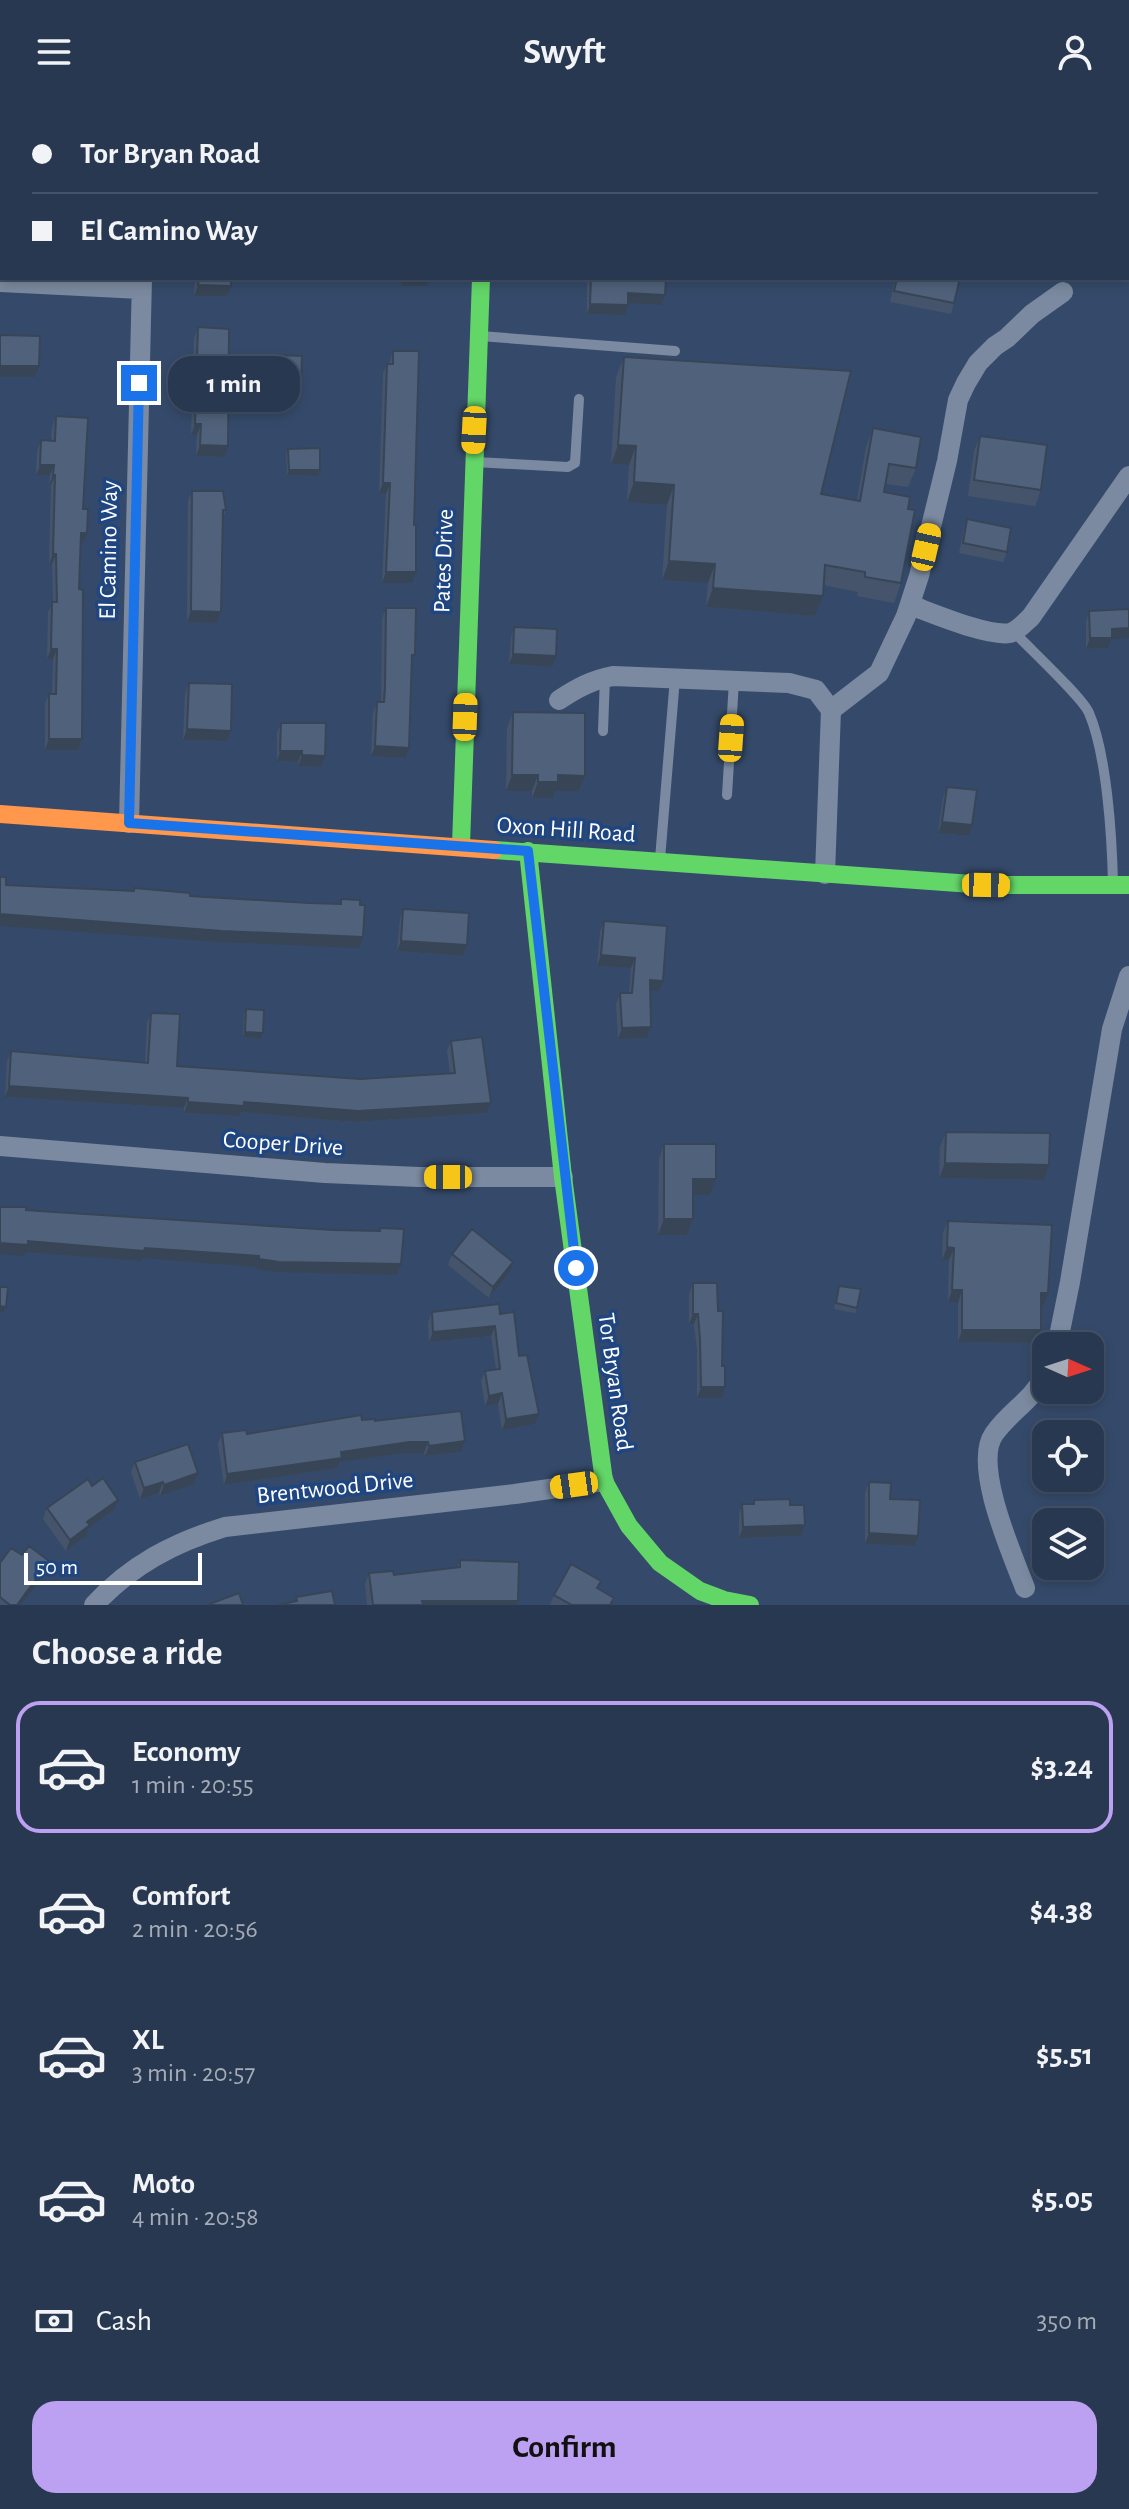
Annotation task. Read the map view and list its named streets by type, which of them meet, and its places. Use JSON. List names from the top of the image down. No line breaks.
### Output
{"streets":{"street":["El Camino Way","Pates Drive","Oxon Hill Road","Cooper Drive","Tor Bryan Road","Brentwood Drive"]},"crossings":[["El Camino Way","Oxon Hill Road"],["Pates Drive","Oxon Hill Road"],["Oxon Hill Road","Tor Bryan Road"],["Cooper Drive","Tor Bryan Road"],["Tor Bryan Road","Brentwood Drive"]],"scale_bar":"50 m","north":"right","page":{"header":"Swyft","banner":["Tor Bryan Road","El Camino Way"],"bubble":"1 min","scale":"50 m","heading":"Choose a ride","list":[{"name":"Economy","note":"1 min · 20:55","value":"$3.24"},{"name":"Comfort","note":"2 min · 20:56","value":"$4.38"},{"name":"XL","note":"3 min · 20:57","value":"$5.51"},{"name":"Moto","note":"4 min · 20:58","value":"$5.05"}],"pay":["Cash","350 m"],"buttons":"Confirm"}}
